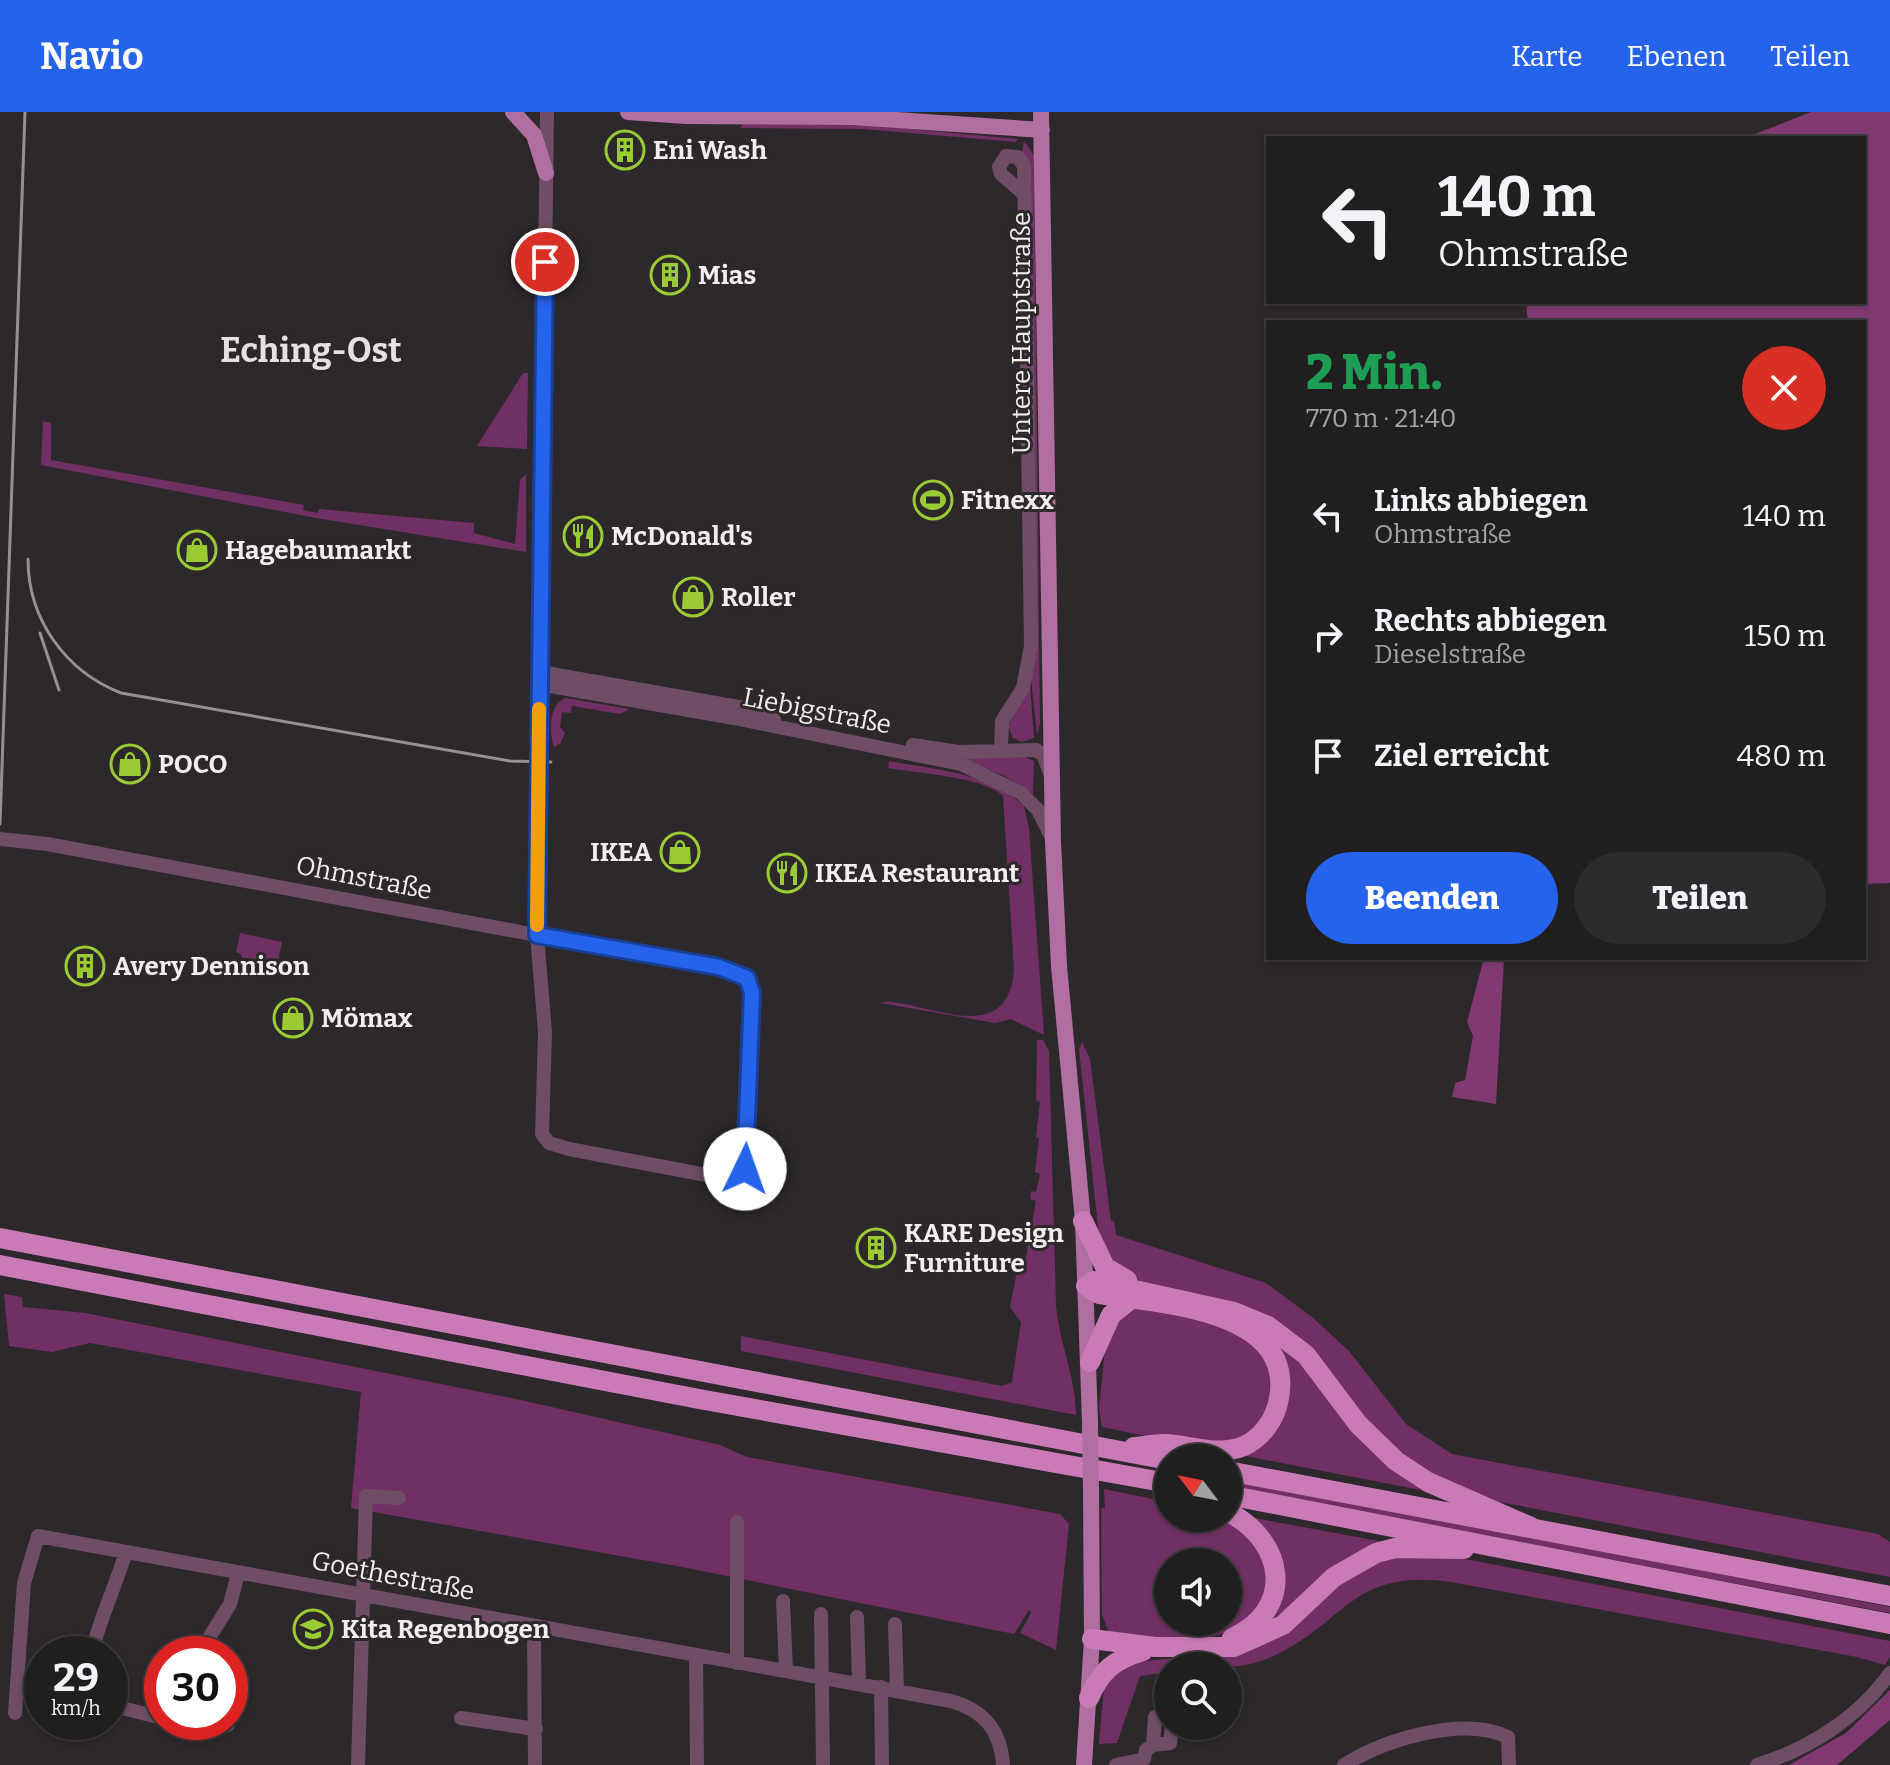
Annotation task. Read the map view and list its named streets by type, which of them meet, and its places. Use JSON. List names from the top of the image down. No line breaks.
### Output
{"streets":{"main road":["Untere Hauptstraße"],"street":["Liebigstraße","Ohmstraße","Goethestraße"]},"crossings":[["Untere Hauptstraße","Liebigstraße"]],"districts":["Eching-Ost"],"places":{"building":["Eni Wash","Mias","Avery Dennison","KARE Design Furniture"],"sports":["Fitnexx"],"restaurant":["McDonald's","IKEA Restaurant"],"shop":["Hagebaumarkt","Roller","POCO","IKEA","Mömax"],"school or university":["Kita Regenbogen"]},"north":"top left","page":{"header":"Navio","nav":["Karte","Ebenen","Teilen"],"turn":["140 m","Ohmstraße"],"heading":["2 Min.","770 m · 21:40"],"list":[{"name":"Links abbiegen","note":"Ohmstraße","value":"140 m"},{"name":"Rechts abbiegen","note":"Dieselstraße","value":"150 m"},{"name":"Ziel erreicht","value":"480 m"}],"buttons":["Beenden","Teilen"],"speed":"29 km/h","limit":"30"}}
